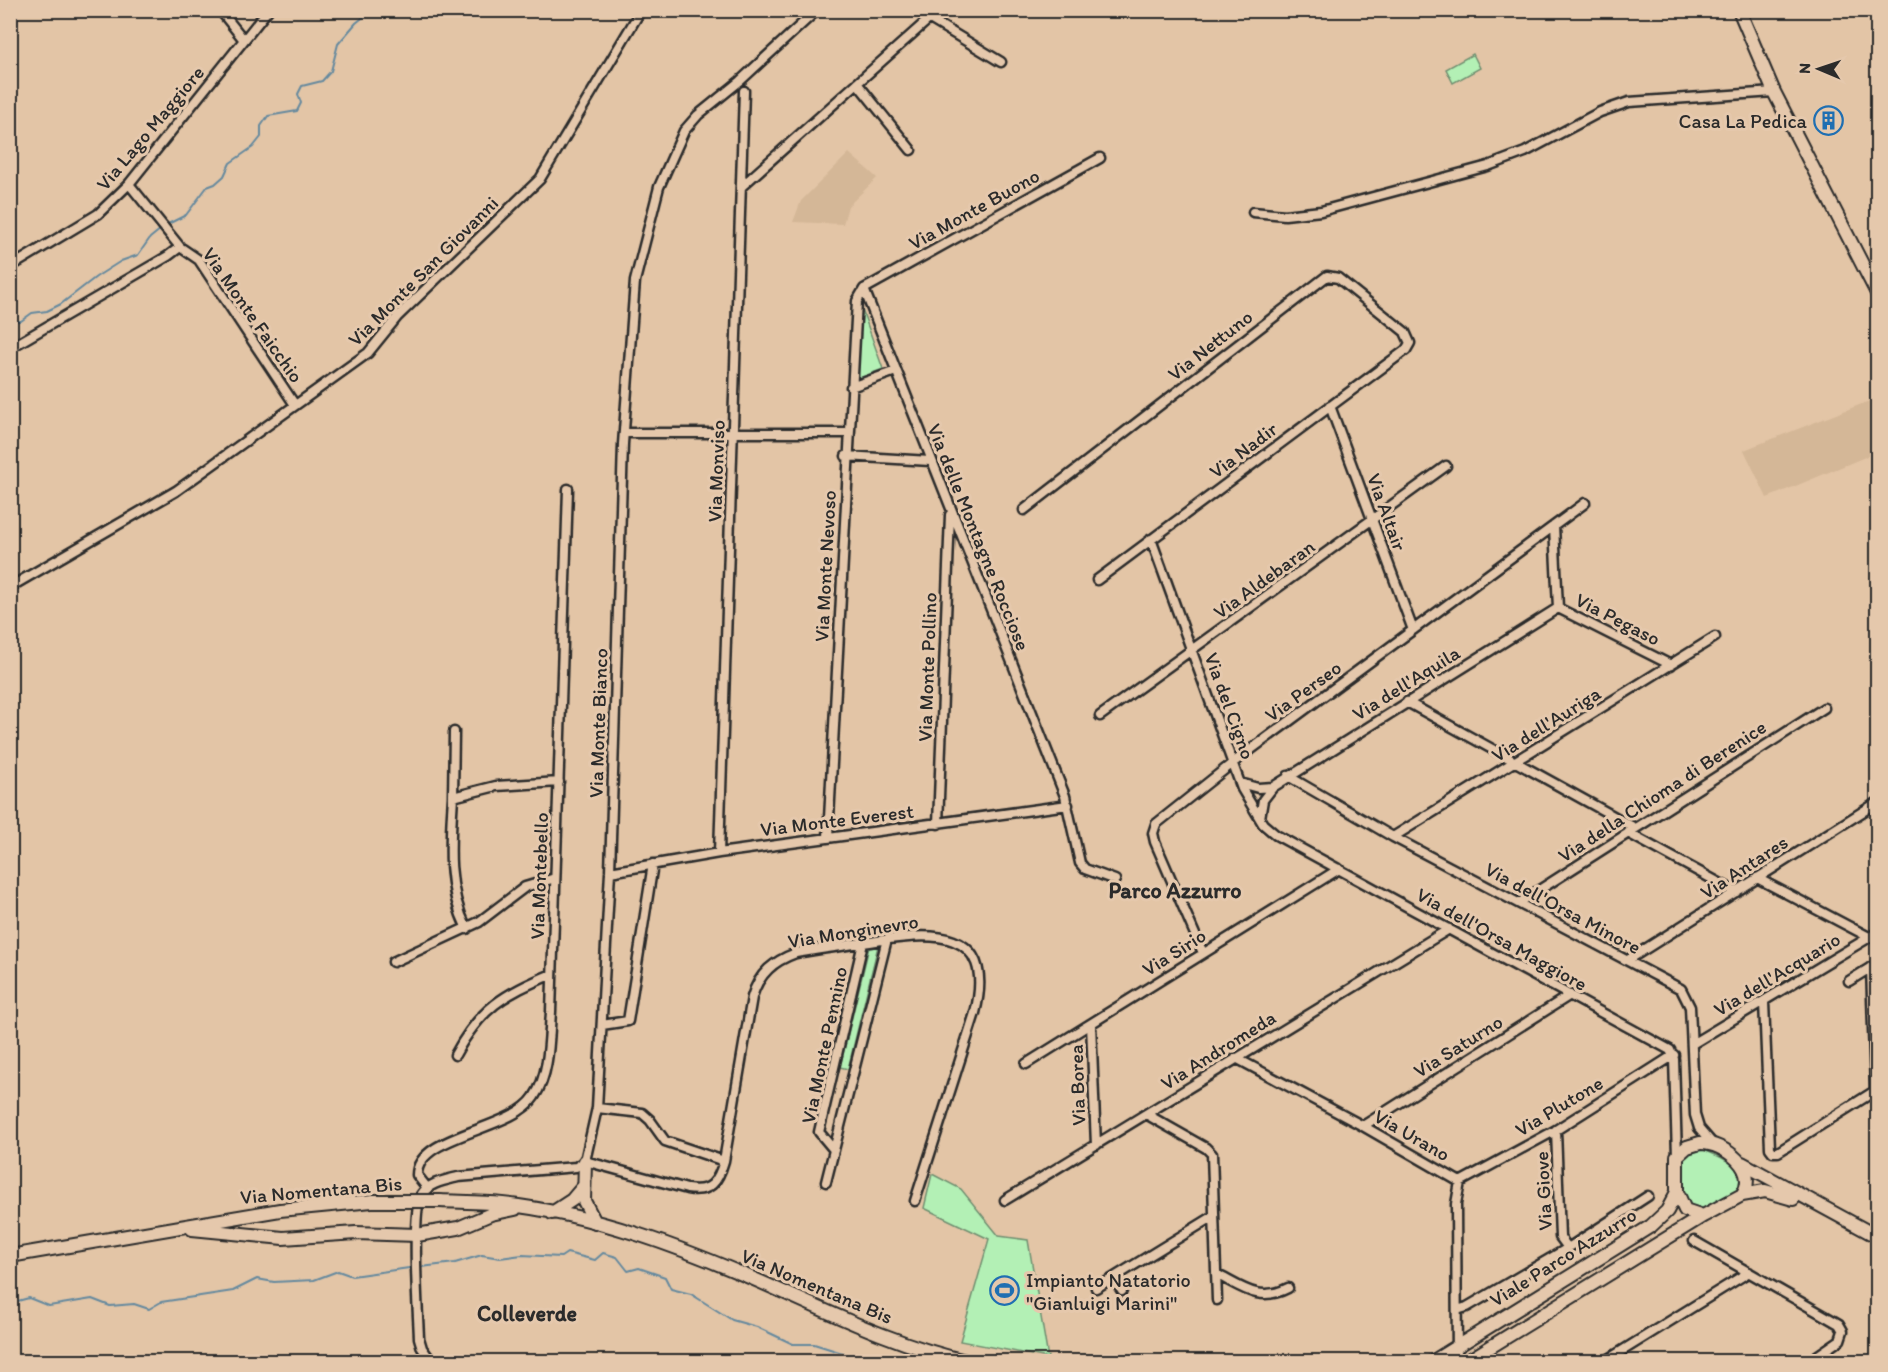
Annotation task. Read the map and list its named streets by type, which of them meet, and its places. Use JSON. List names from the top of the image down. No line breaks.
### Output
{"streets":{"main road":["Via Nomentana Bis","Viale Parco Azzurro"],"street":["Via Lago Maggiore","Via Monte Buono","Via Monte San Giovanni","Via Monte Faicchio","Via Nettuno","Via Nadir","Via Monviso","Via Altair","Via delle Montagne Rocciose","Via Monte Nevoso","Via Aldebaran","Via Pegaso","Via Monte Pollino","Via dell'Aquila","Via Perseo","Via del Cigno","Via Monte Bianco","Via dell'Auriga","Via della Chioma di Berenice","Via Monte Everest","Via Antares","Via Montebello","Via dell'Orsa Minore","Via Monginevro","Via dell'Orsa Maggiore","Via Sirio","Via dell'Acquario","Via Monte Pennino","Via Saturno","Via Andromeda","Via Borea","Via Plutone","Via Urano","Via Giove"]},"crossings":[["Via Lago Maggiore","Via Monte Faicchio"],["Via Monte Buono","Via delle Montagne Rocciose"],["Via Monte Buono","Via Monte Nevoso"],["Via Monte San Giovanni","Via Monte Faicchio"],["Via Nettuno","Via Nadir"],["Via Nadir","Via Altair"],["Via Nadir","Via del Cigno"],["Via Monviso","Via Monte Everest"],["Via Altair","Via Aldebaran"],["Via Altair","Via Perseo"],["Via delle Montagne Rocciose","Via Monte Nevoso"],["Via delle Montagne Rocciose","Via Monte Pollino"],["Via delle Montagne Rocciose","Via Monte Everest"],["Via Monte Nevoso","Via Monte Everest"],["Via Aldebaran","Via del Cigno"],["Via Pegaso","Via dell'Aquila"],["Via Pegaso","Via Perseo"],["Via Pegaso","Via dell'Auriga"],["Via Monte Pollino","Via Monte Everest"],["Via dell'Aquila","Via del Cigno"],["Via dell'Aquila","Via dell'Orsa Minore"],["Via Perseo","Via del Cigno"],["Via Perseo","Via Sirio"],["Via del Cigno","Via dell'Orsa Maggiore"],["Via Monte Bianco","Via Monte Everest"],["Via Monte Bianco","Via Monginevro"],["Via dell'Auriga","Via dell'Orsa Minore"],["Via della Chioma di Berenice","Via dell'Orsa Minore"],["Via Antares","Via dell'Orsa Minore"],["Via dell'Orsa Minore","Via dell'Acquario"],["Via dell'Orsa Minore","Viale Parco Azzurro"],["Via Monginevro","Via Monte Pennino"],["Via dell'Orsa Maggiore","Via Sirio"],["Via dell'Orsa Maggiore","Via Saturno"],["Via dell'Orsa Maggiore","Via Andromeda"],["Via dell'Orsa Maggiore","Via Plutone"],["Via Sirio","Via Borea"],["Via Saturno","Via Urano"],["Via Andromeda","Via Borea"],["Via Andromeda","Via Urano"],["Via Plutone","Via Urano"],["Via Plutone","Via Giove"],["Via Urano","Viale Parco Azzurro"]],"districts":["Parco Azzurro","Colleverde"],"places":{"building":["Casa La Pedica"],"sports":["Impianto Natatorio \"Gianluigi Marini\""]},"north":"left"}
